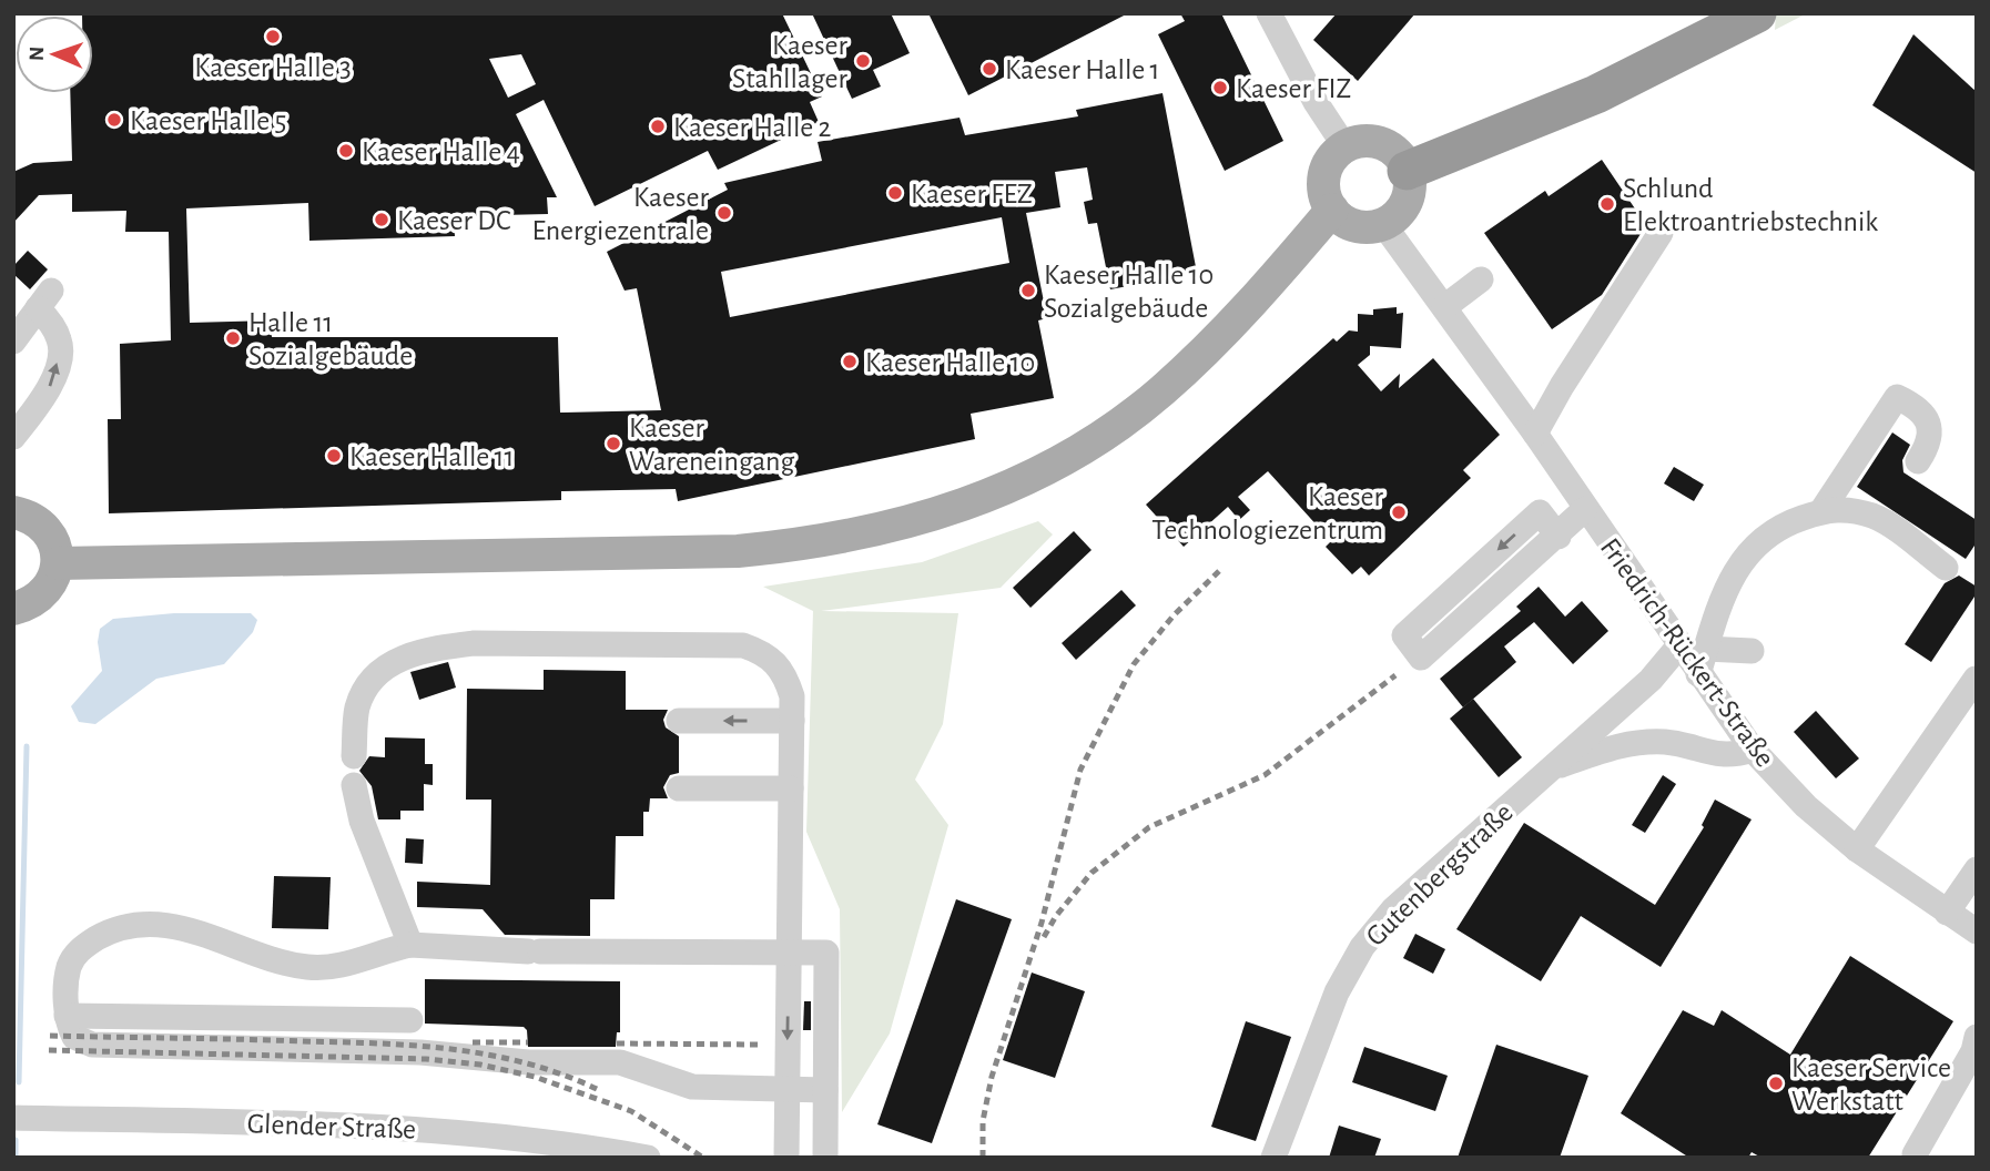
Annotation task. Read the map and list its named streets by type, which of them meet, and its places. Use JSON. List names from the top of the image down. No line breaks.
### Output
{"streets":{"street":["Friedrich-Rückert-Straße","Gutenbergstraße","Glender Straße"]},"crossings":[["Friedrich-Rückert-Straße","Gutenbergstraße"]],"places":["Kaeser Halle 3","Kaeser Stahllager","Kaeser Halle 1","Kaeser FIZ","Kaeser Halle 5","Kaeser Halle 2","Kaeser Halle 4","Kaeser FEZ","Schlund Elektroantriebstechnik","Kaeser Energiezentrale","Kaeser DC","Kaeser Halle 10 Sozialgebäude","Halle 11 Sozialgebäude","Kaeser Halle 10","Kaeser Wareneingang","Kaeser Halle 11","Kaeser Technologiezentrum","Kaeser Service Werkstatt"],"north":"left"}
